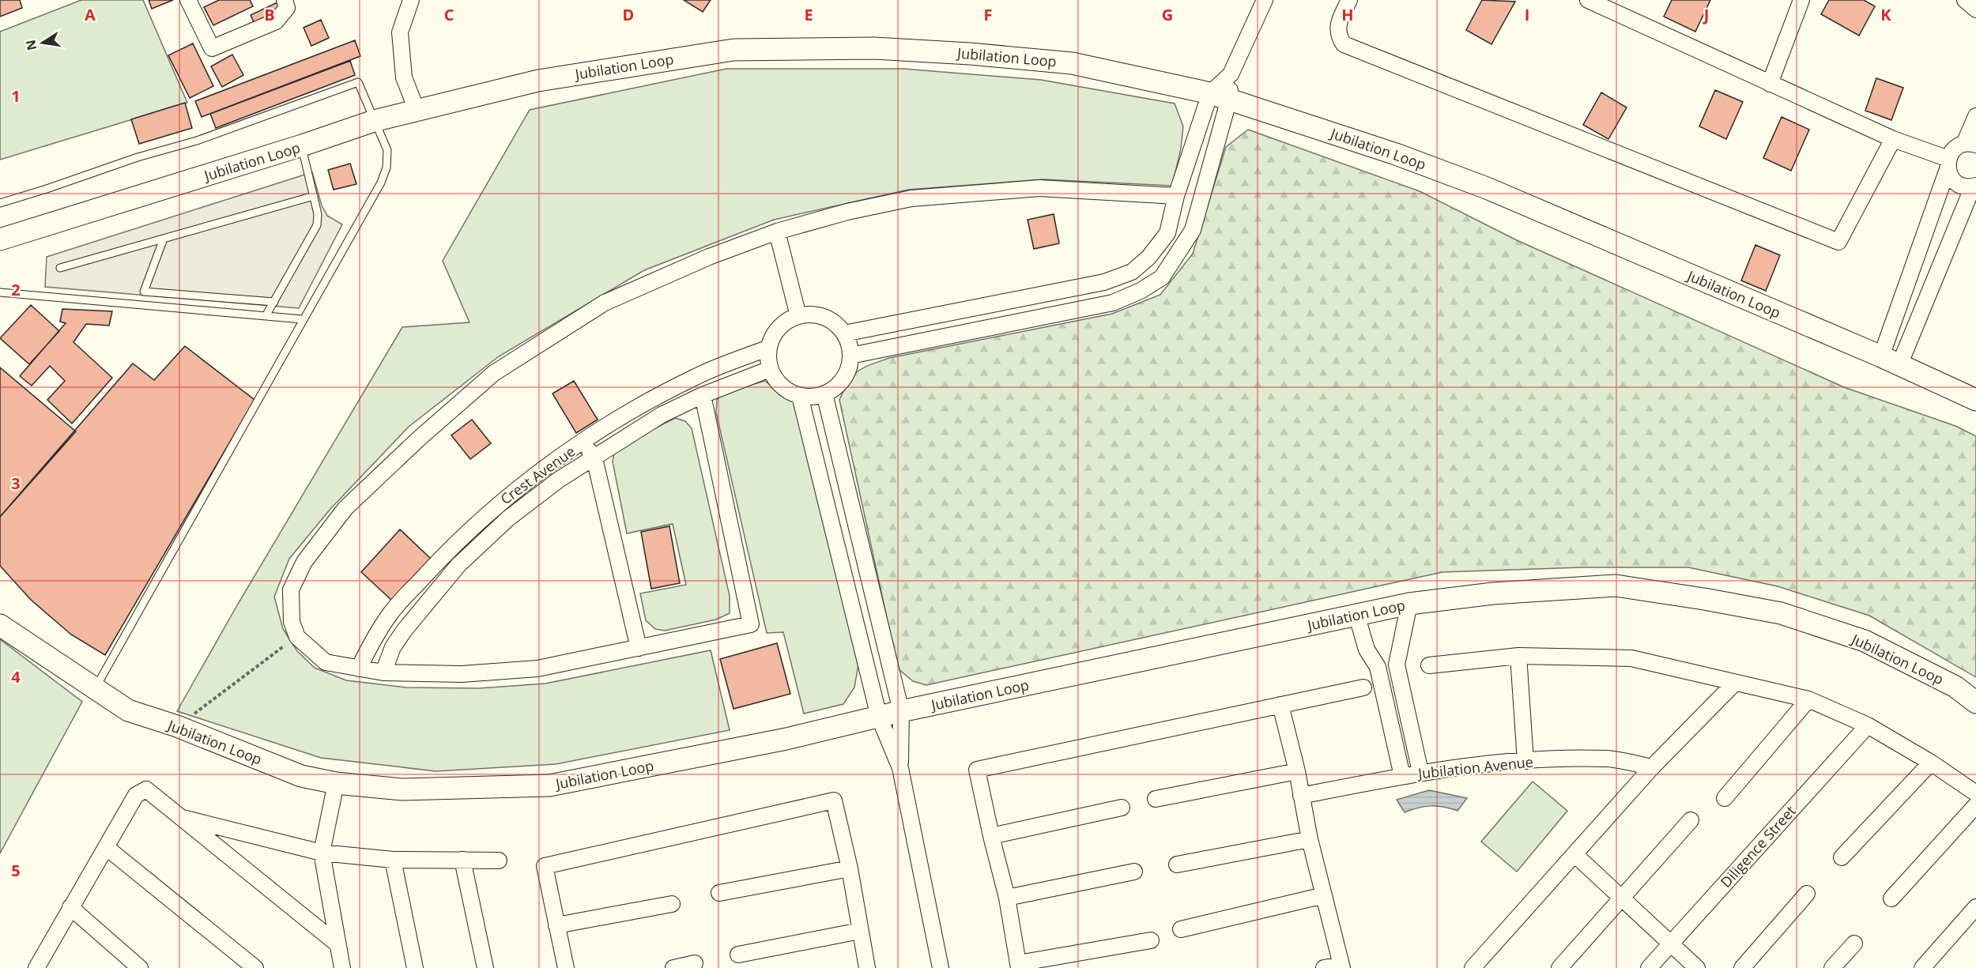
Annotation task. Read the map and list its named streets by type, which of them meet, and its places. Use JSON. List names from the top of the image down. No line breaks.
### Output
{"streets":{"main road":["Jubilation Loop"],"street":["Crest Avenue","Jubilation Avenue","Diligence Street"]},"north":"left","grid":{"columns":["A","B","C","D","E","F","G","H","I","J","K"],"rows":["1","2","3","4","5"]}}
